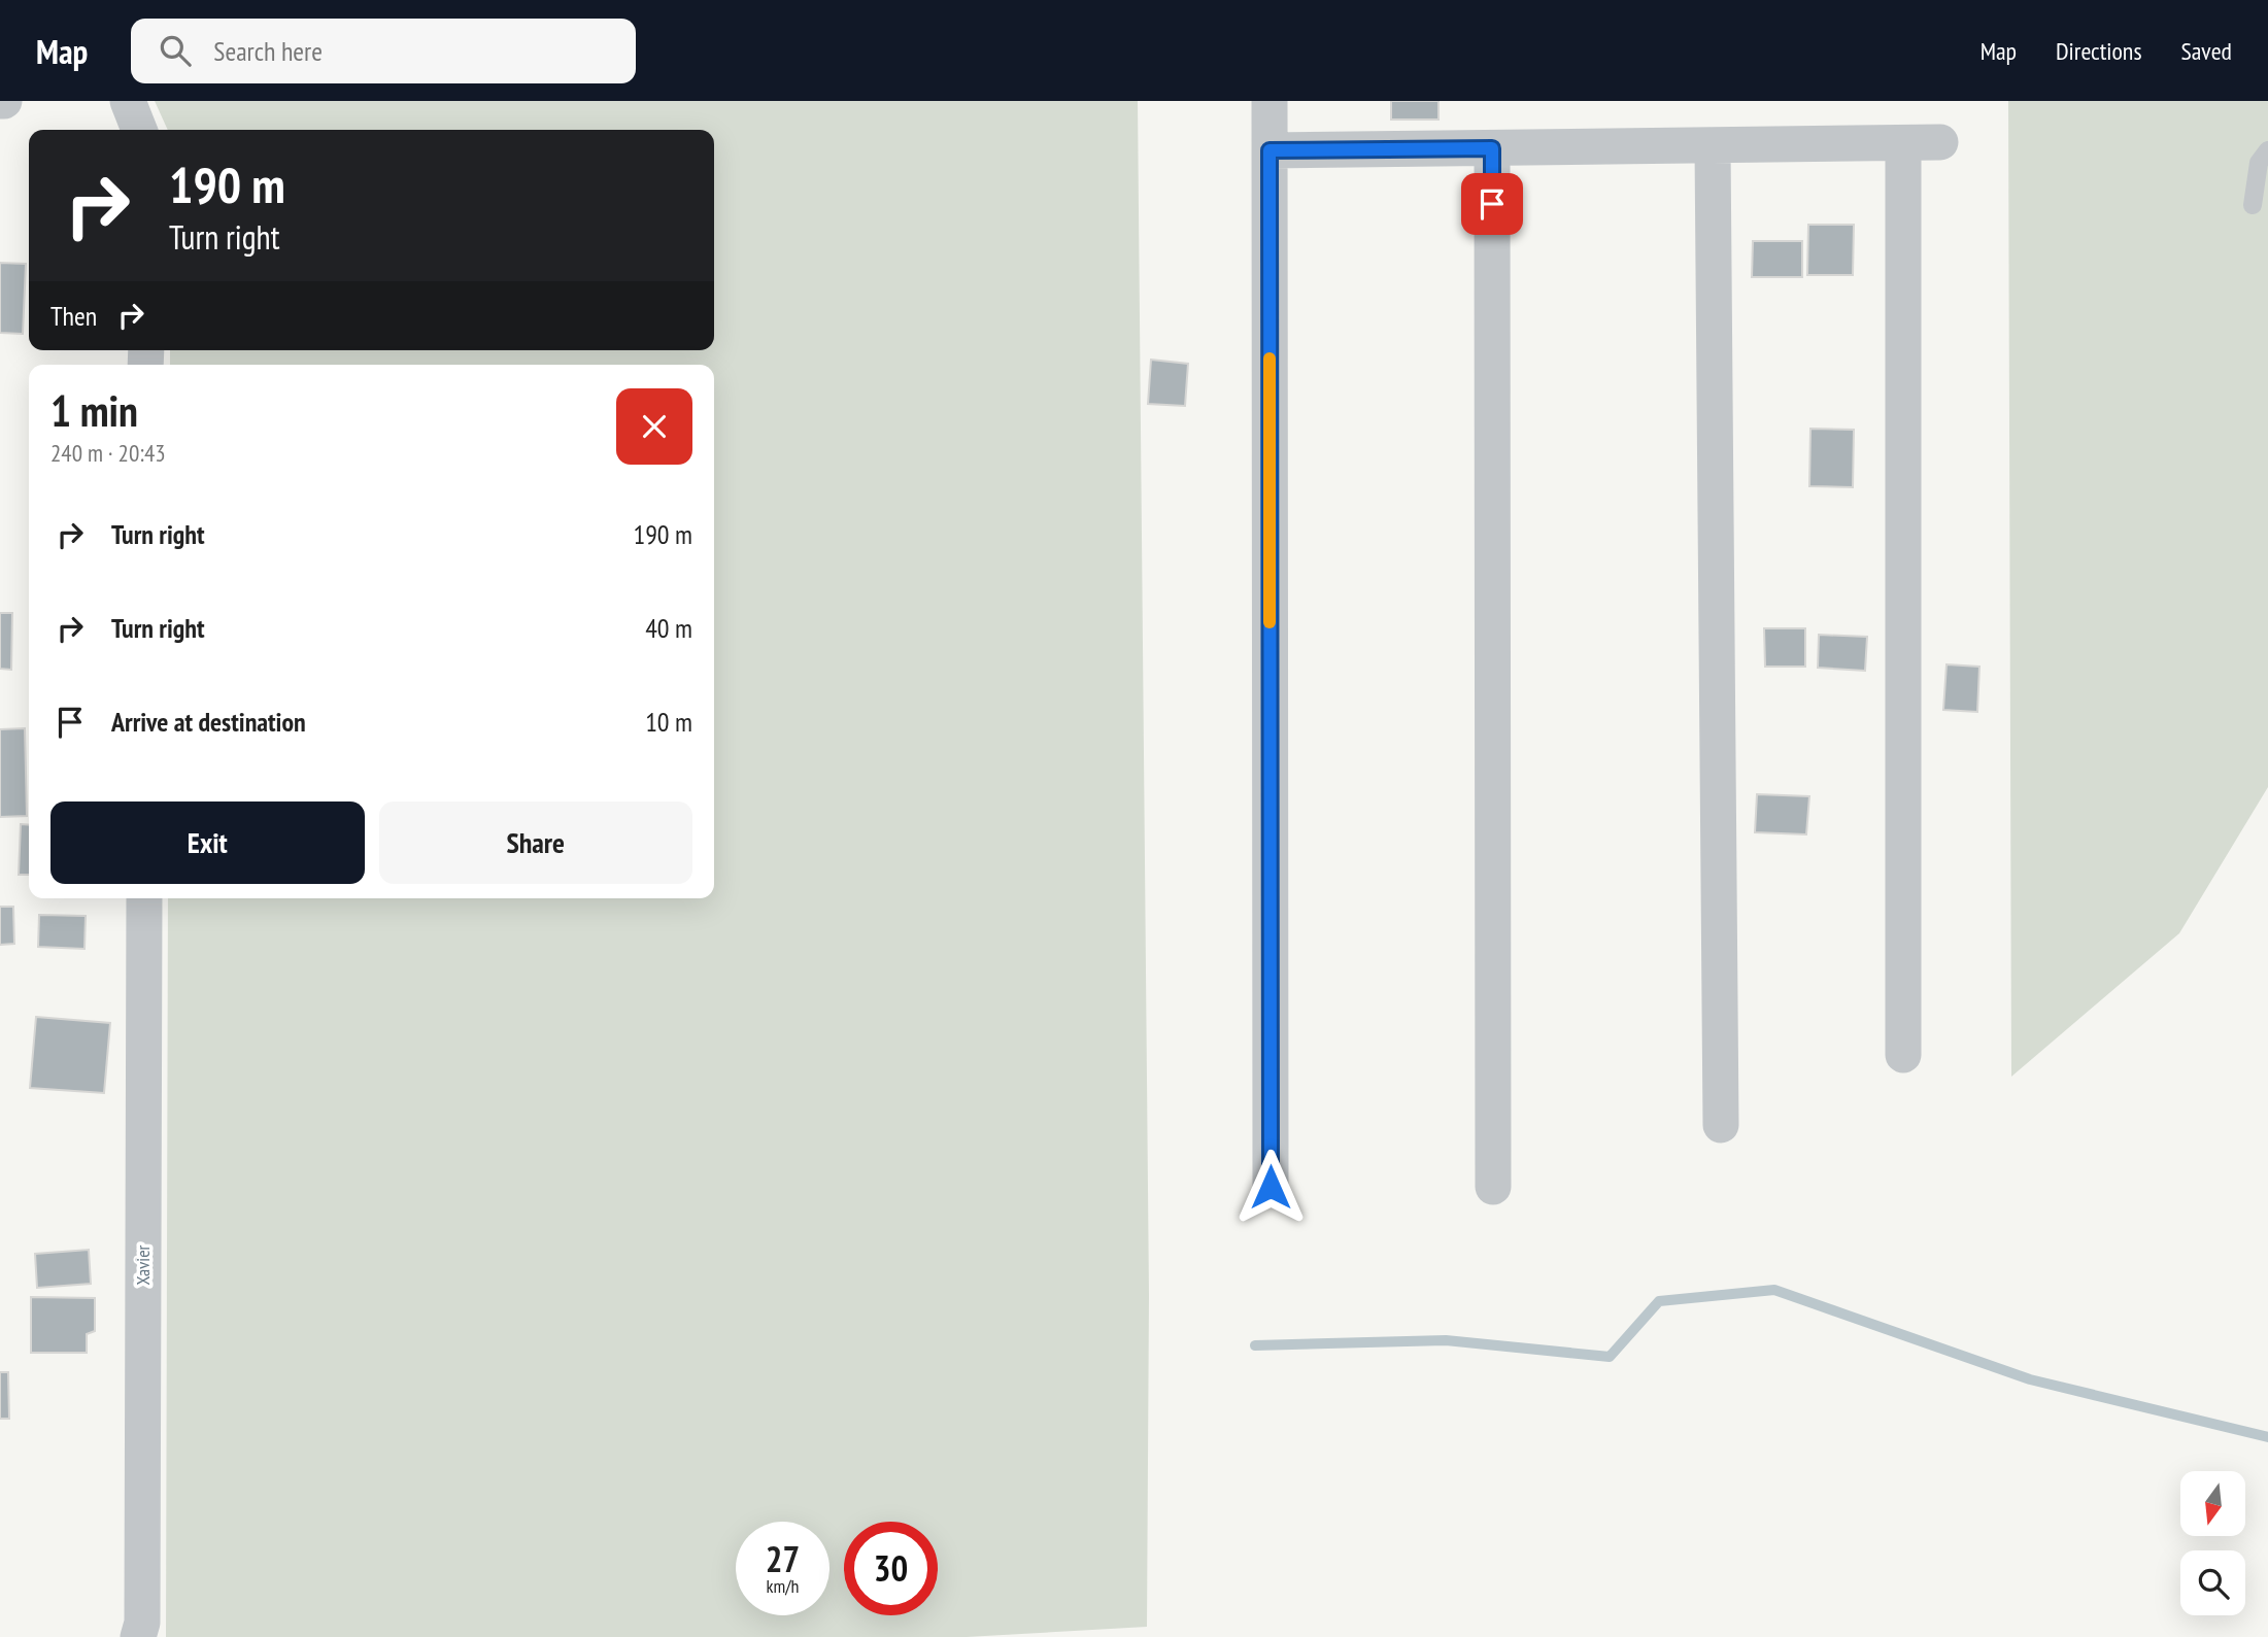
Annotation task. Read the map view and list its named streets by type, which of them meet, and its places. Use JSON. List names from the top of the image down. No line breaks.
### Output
{"streets":{"street":["Xavier"]},"north":"bottom","page":{"header":"Map","search":"Search here","nav":["Map","Directions","Saved"],"turn":["190 m","Turn right"],"then":"Then","heading":["1 min","240 m · 20:43"],"list":[{"name":"Turn right","value":"190 m"},{"name":"Turn right","value":"40 m"},{"name":"Arrive at destination","value":"10 m"}],"buttons":["Exit","Share"],"speed":"27 km/h","limit":"30"}}
